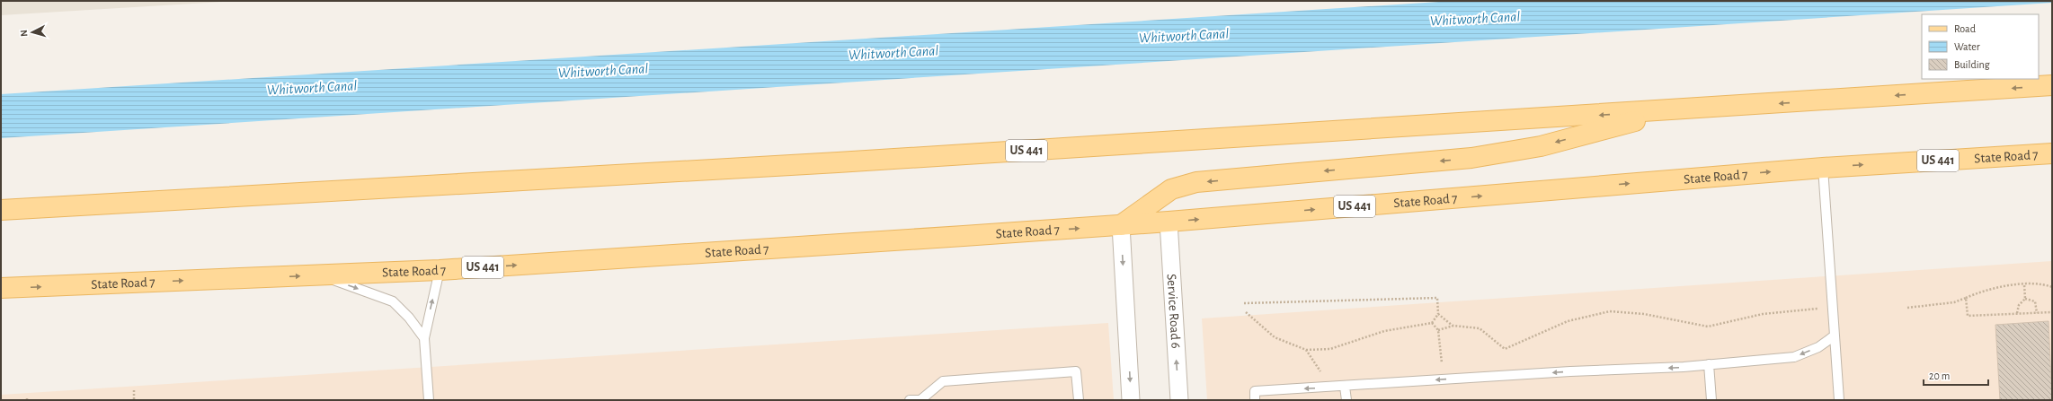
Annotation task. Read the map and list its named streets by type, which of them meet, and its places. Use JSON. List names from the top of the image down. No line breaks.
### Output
{"streets":{"main road":["US 441","State Road 7"],"street":["Service Road 6"]},"crossings":[["State Road 7","Service Road 6"]],"water":["Whitworth Canal"],"legend":["Road","Water","Building"],"scale_bar":"20 m","north":"left"}
